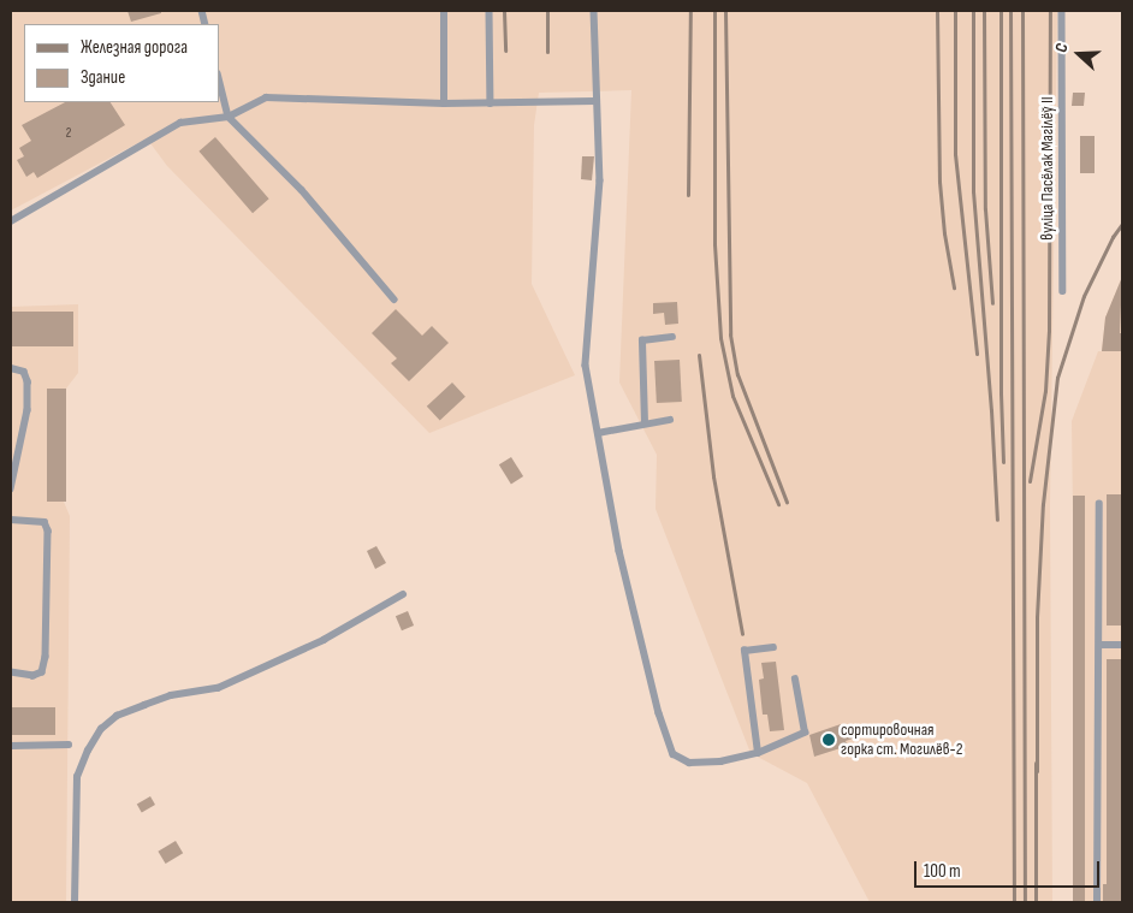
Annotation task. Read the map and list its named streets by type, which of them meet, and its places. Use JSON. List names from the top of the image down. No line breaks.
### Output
{"streets":{"lane":["вуліца Пасёлак Магілёў II"]},"places":["сортировочная горка ст. Могилёв-2"],"house_numbers":["2"],"legend":["Железная дорога","Здание"],"scale_bar":"100 m","north":"left"}
